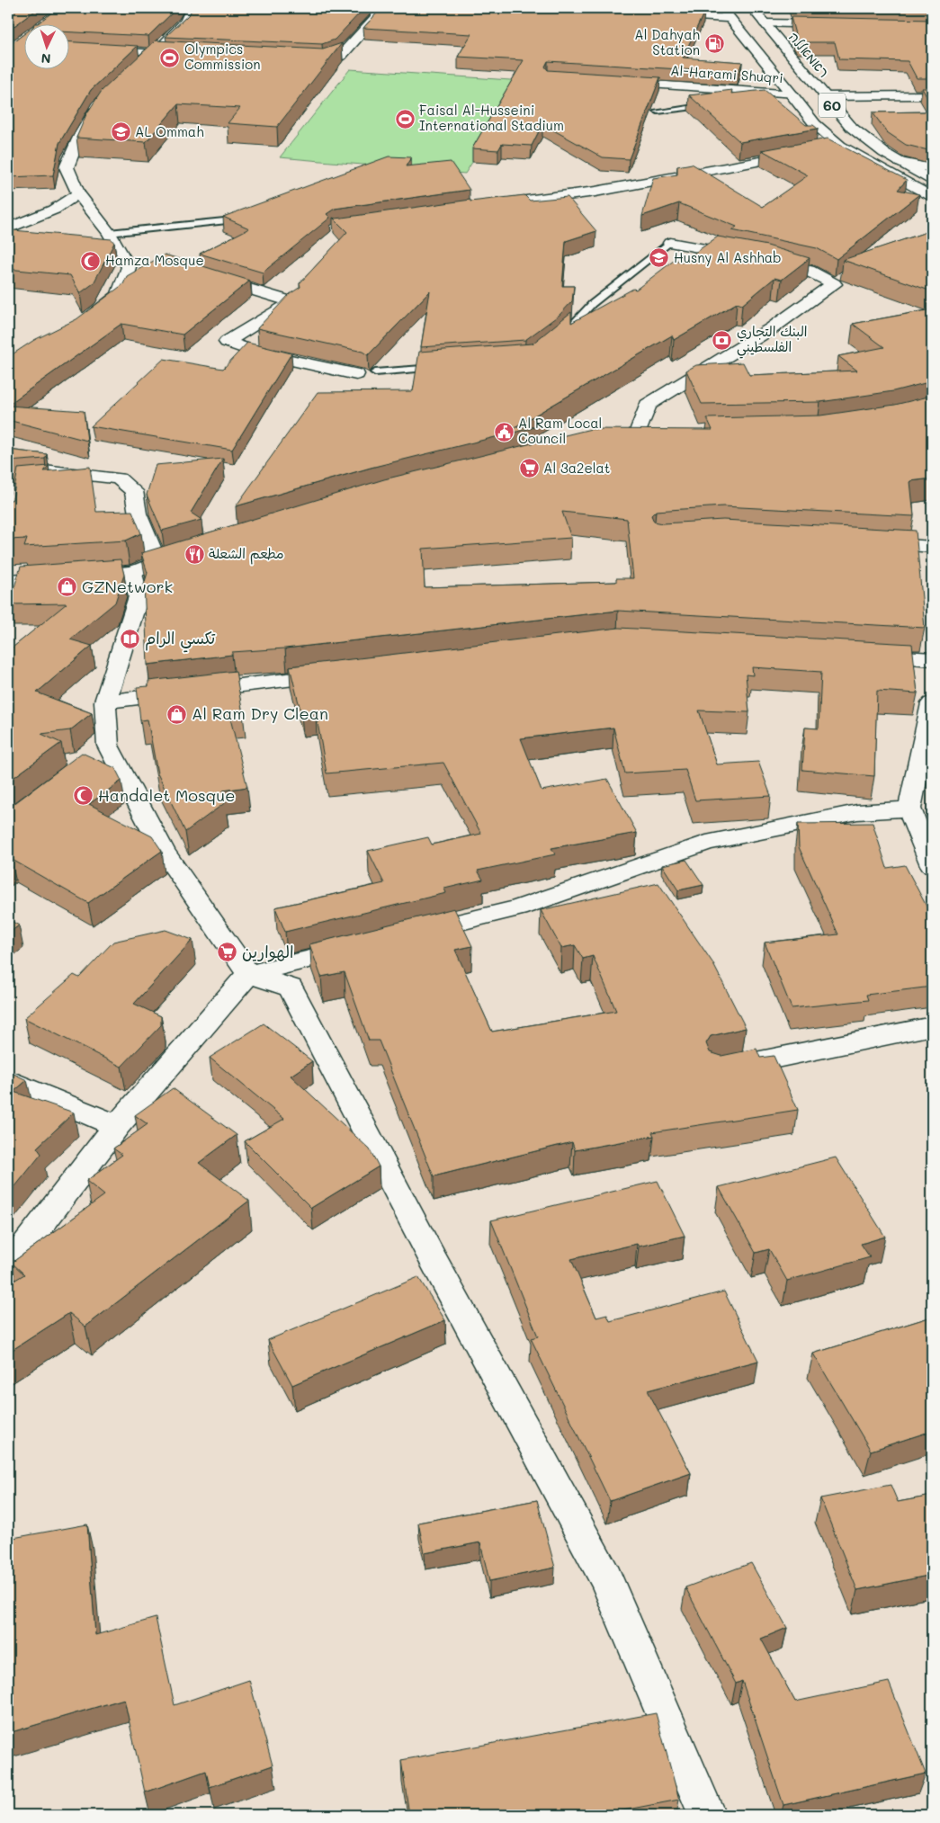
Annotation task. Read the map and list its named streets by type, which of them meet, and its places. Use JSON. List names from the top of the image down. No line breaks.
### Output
{"streets":{"main road":["ראמאללה","Al-Harami Shuqri","60"]},"places":{"fuel station":["Al Dahyah Station"],"sports":["Olympics Commission","Faisal Al-Husseini International Stadium"],"school or university":["AL Ommah","Husny Al Ashhab"],"mosque":["Hamza Mosque","Handalet Mosque"],"bank":["البنك التجاري الفلسطيني"],"public building":["Al Ram Local Council"],"supermarket":["Al 3a2elat","الهوارين"],"restaurant":["مطعم الشعلة"],"shop":["GZNetwork","Al Ram Dry Clean"],"library":["تكسي الرام"]},"north":"bottom"}
